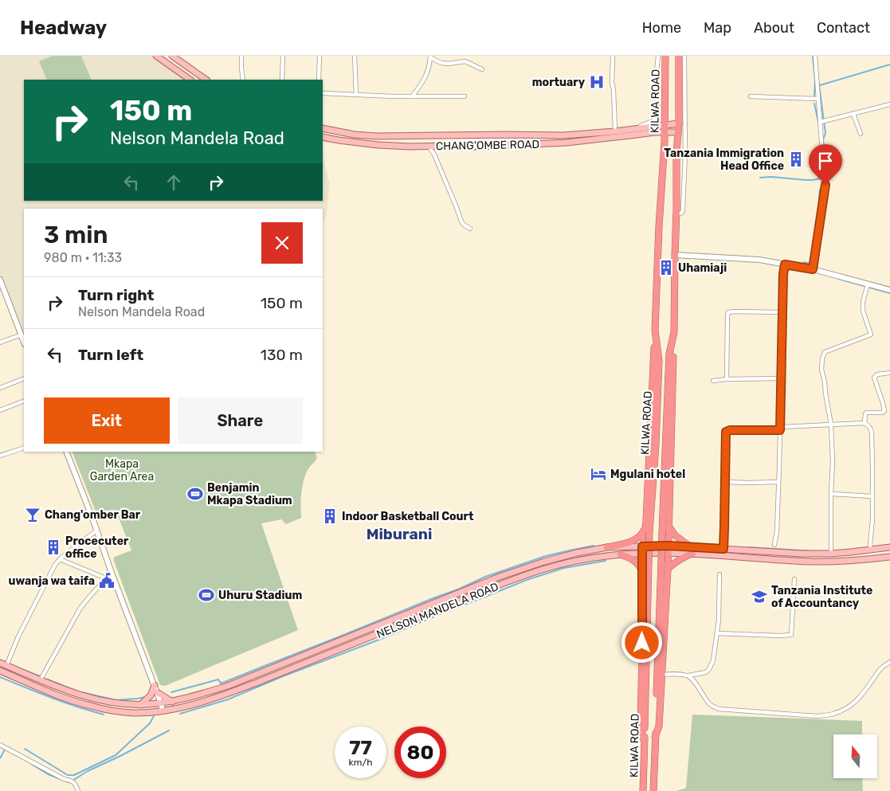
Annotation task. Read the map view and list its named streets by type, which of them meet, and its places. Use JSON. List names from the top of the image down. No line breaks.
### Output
{"streets":{"highway":["KILWA ROAD"],"main road":["CHANG'OMBE ROAD","NELSON MANDELA ROAD"]},"crossings":[["KILWA ROAD","CHANG'OMBE ROAD"]],"districts":["Miburani"],"parks":["Mkapa Garden Area"],"places":{"hospital":["mortuary"],"building":["Tanzania Immigration Head Office","Uhamiaji","Indoor Basketball Court","Procecuter office"],"hotel":["Mgulani hotel"],"sports":["Benjamin Mkapa Stadium","Uhuru Stadium"],"bar":["Chang'omber Bar"],"public building":["uwanja wa taifa"],"school or university":["Tanzania Institute of Accountancy"]},"north":"top","page":{"header":"Headway","nav":["Home","Map","About","Contact"],"turn":["150 m","Nelson Mandela Road"],"heading":["3 min","980 m · 11:33"],"list":[{"name":"Turn right","note":"Nelson Mandela Road","value":"150 m"},{"name":"Turn left","value":"130 m"}],"buttons":["Exit","Share"],"speed":"77 km/h","limit":"80"}}
